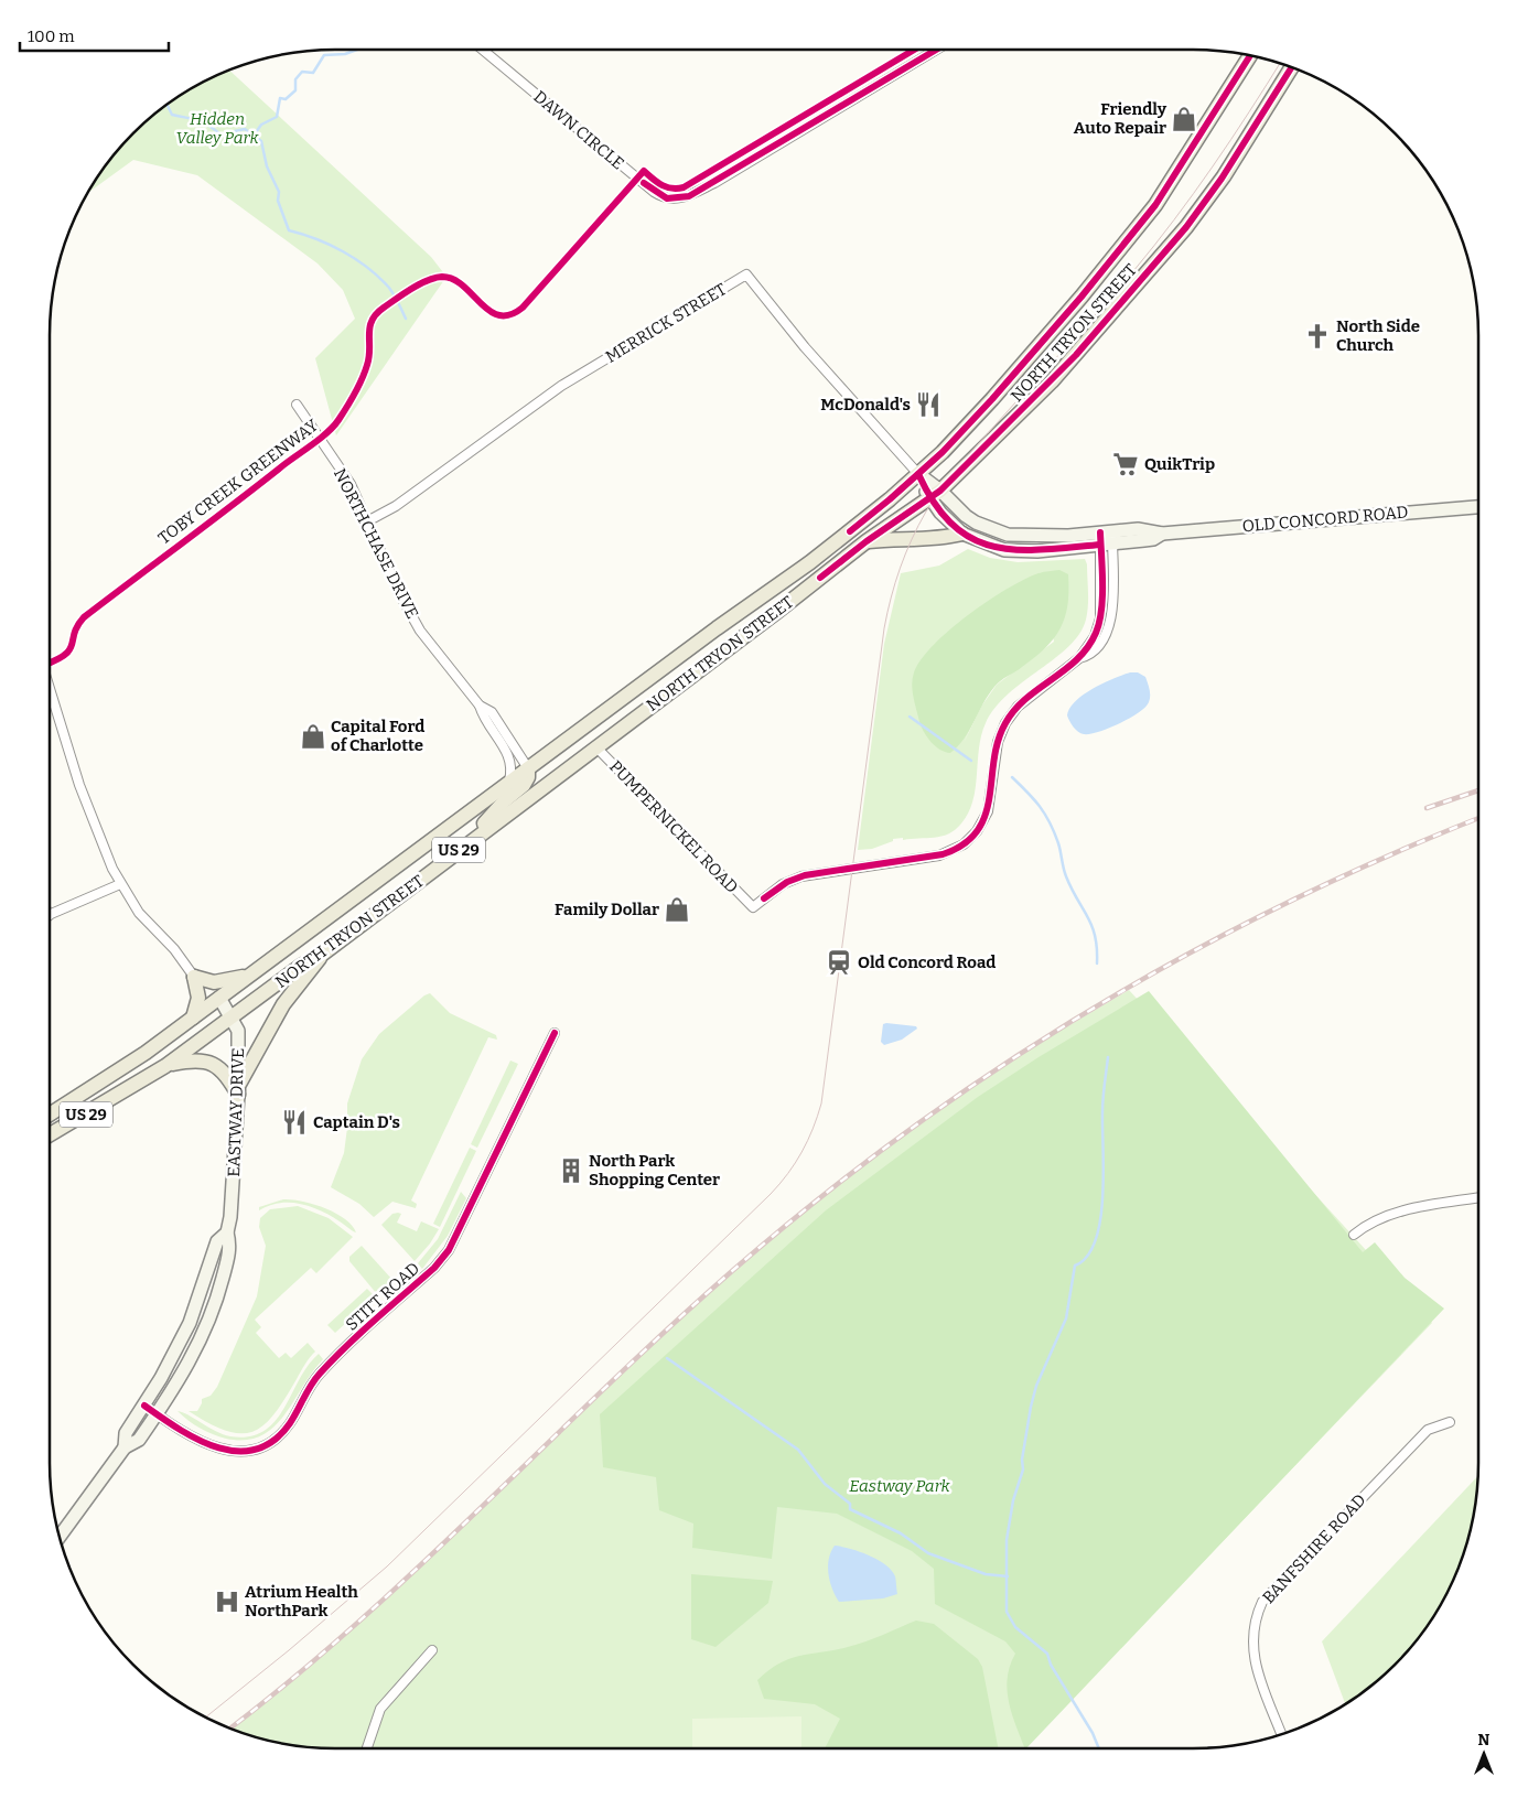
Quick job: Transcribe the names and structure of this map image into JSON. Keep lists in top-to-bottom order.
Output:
{
  "streets": {
    "main road": [
      "NORTH TRYON STREET",
      "OLD CONCORD ROAD",
      "US 29",
      "EASTWAY DRIVE"
    ],
    "street": [
      "DAWN CIRCLE",
      "MERRICK STREET",
      "NORTHCHASE DRIVE",
      "PUMPERNICKEL ROAD",
      "STITT ROAD",
      "BANFSHIRE ROAD"
    ],
    "cycle path": ["TOBY CREEK GREENWAY"]
  },
  "crossings": [
    ["MERRICK STREET", "NORTH TRYON STREET"],
    ["MERRICK STREET", "OLD CONCORD ROAD"],
    ["MERRICK STREET", "NORTHCHASE DRIVE"],
    ["NORTH TRYON STREET", "OLD CONCORD ROAD"],
    ["NORTH TRYON STREET", "NORTHCHASE DRIVE"],
    ["NORTH TRYON STREET", "PUMPERNICKEL ROAD"],
    ["NORTH TRYON STREET", "EASTWAY DRIVE"],
    ["OLD CONCORD ROAD", "PUMPERNICKEL ROAD"],
    ["EASTWAY DRIVE", "STITT ROAD"]
  ],
  "parks": ["Hidden Valley Park", "Eastway Park"],
  "places": {
    "shop": ["Friendly Auto Repair", "Capital Ford of Charlotte", "Family Dollar"],
    "church": ["North Side Church"],
    "restaurant": ["McDonald's", "Captain D's"],
    "supermarket": ["QuikTrip"],
    "station": ["Old Concord Road"],
    "building": ["North Park Shopping Center"],
    "hospital": ["Atrium Health NorthPark"]
  },
  "scale_bar": "100 m",
  "north": "top"
}
